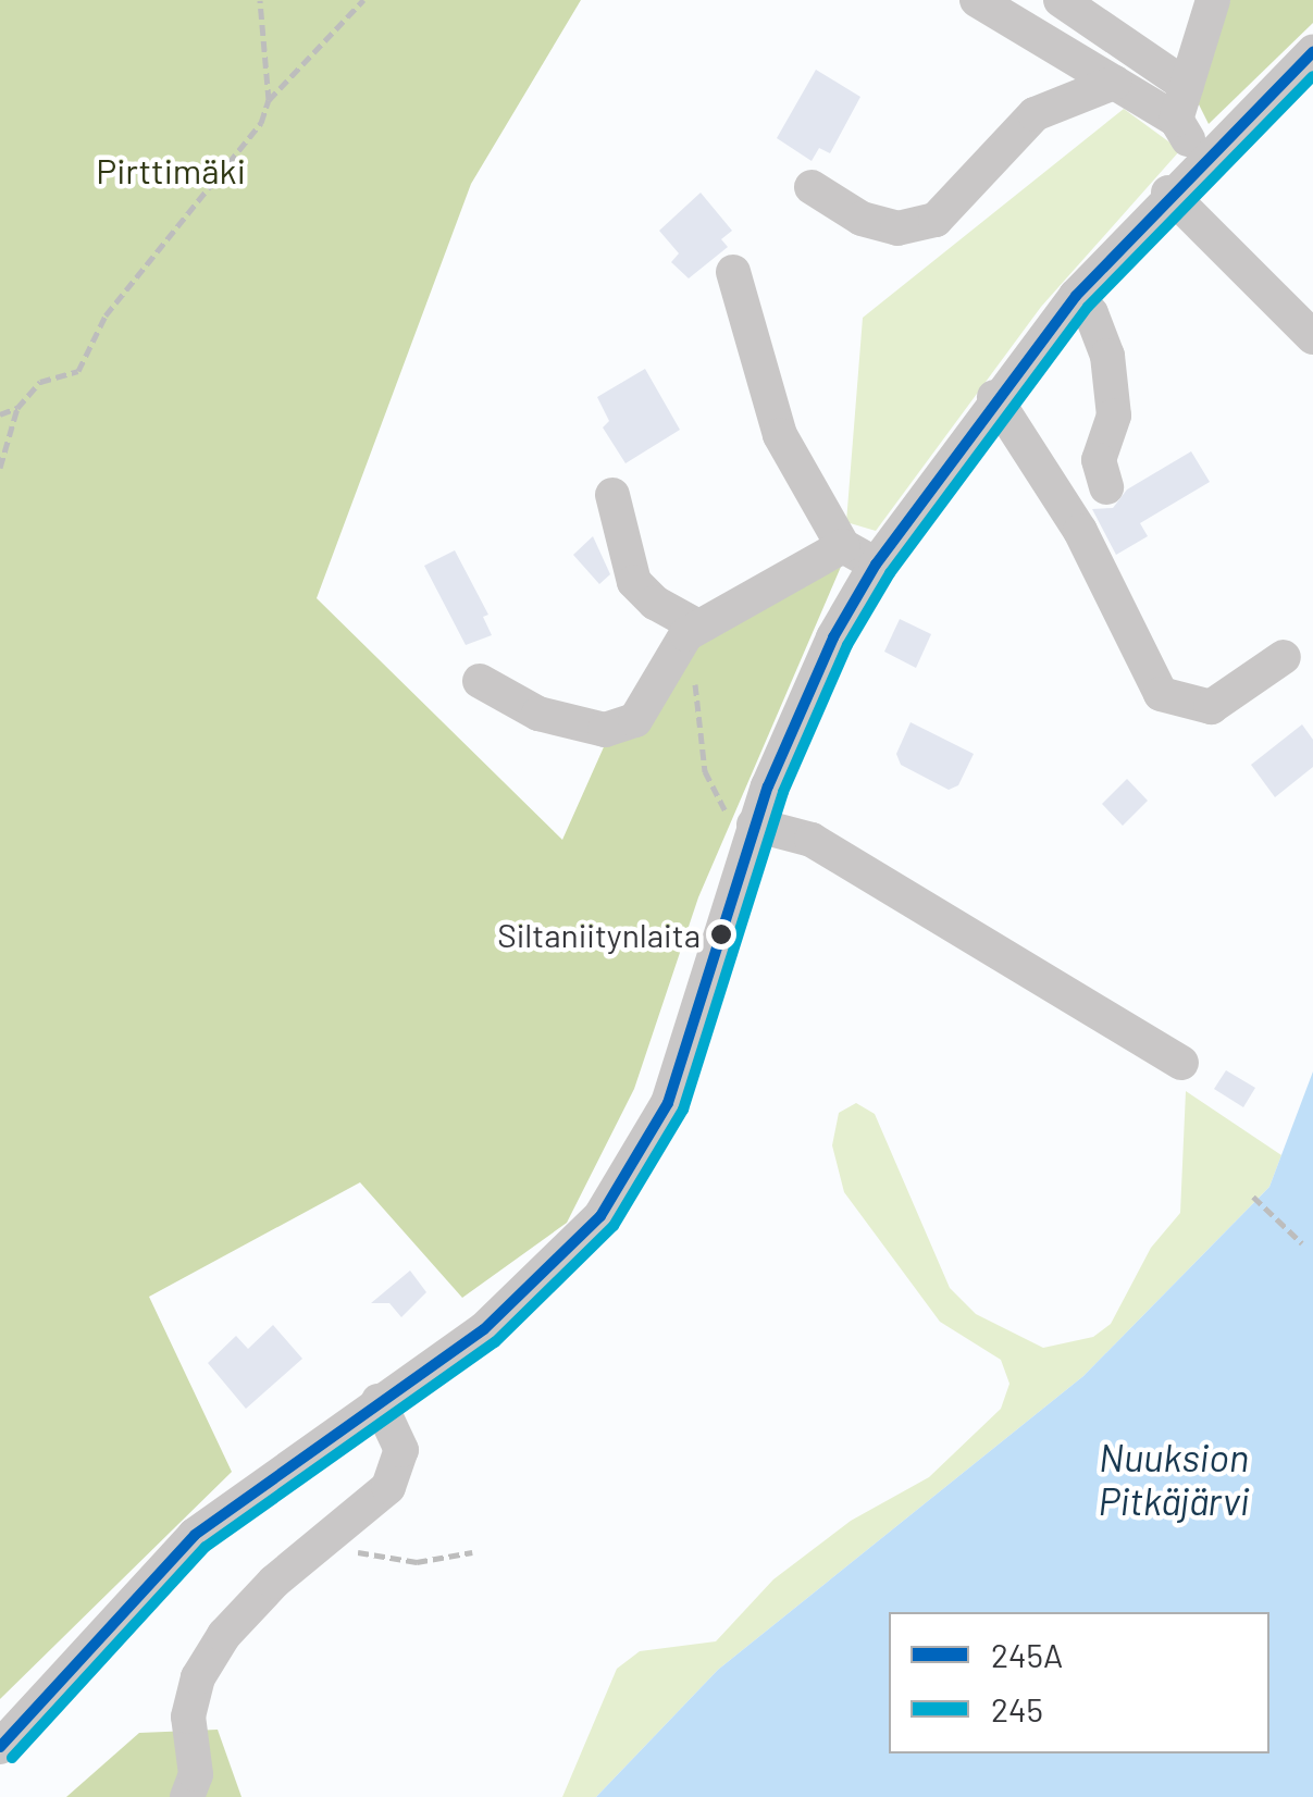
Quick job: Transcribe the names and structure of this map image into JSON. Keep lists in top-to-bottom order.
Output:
{
  "water": ["Nuuksion Pitkäjärvi"],
  "parks": ["Pirttimäki"],
  "places": ["Siltaniitynlaita"],
  "lines": ["transit line 245A", "transit line 245"],
  "legend": ["245A", "245"]
}
